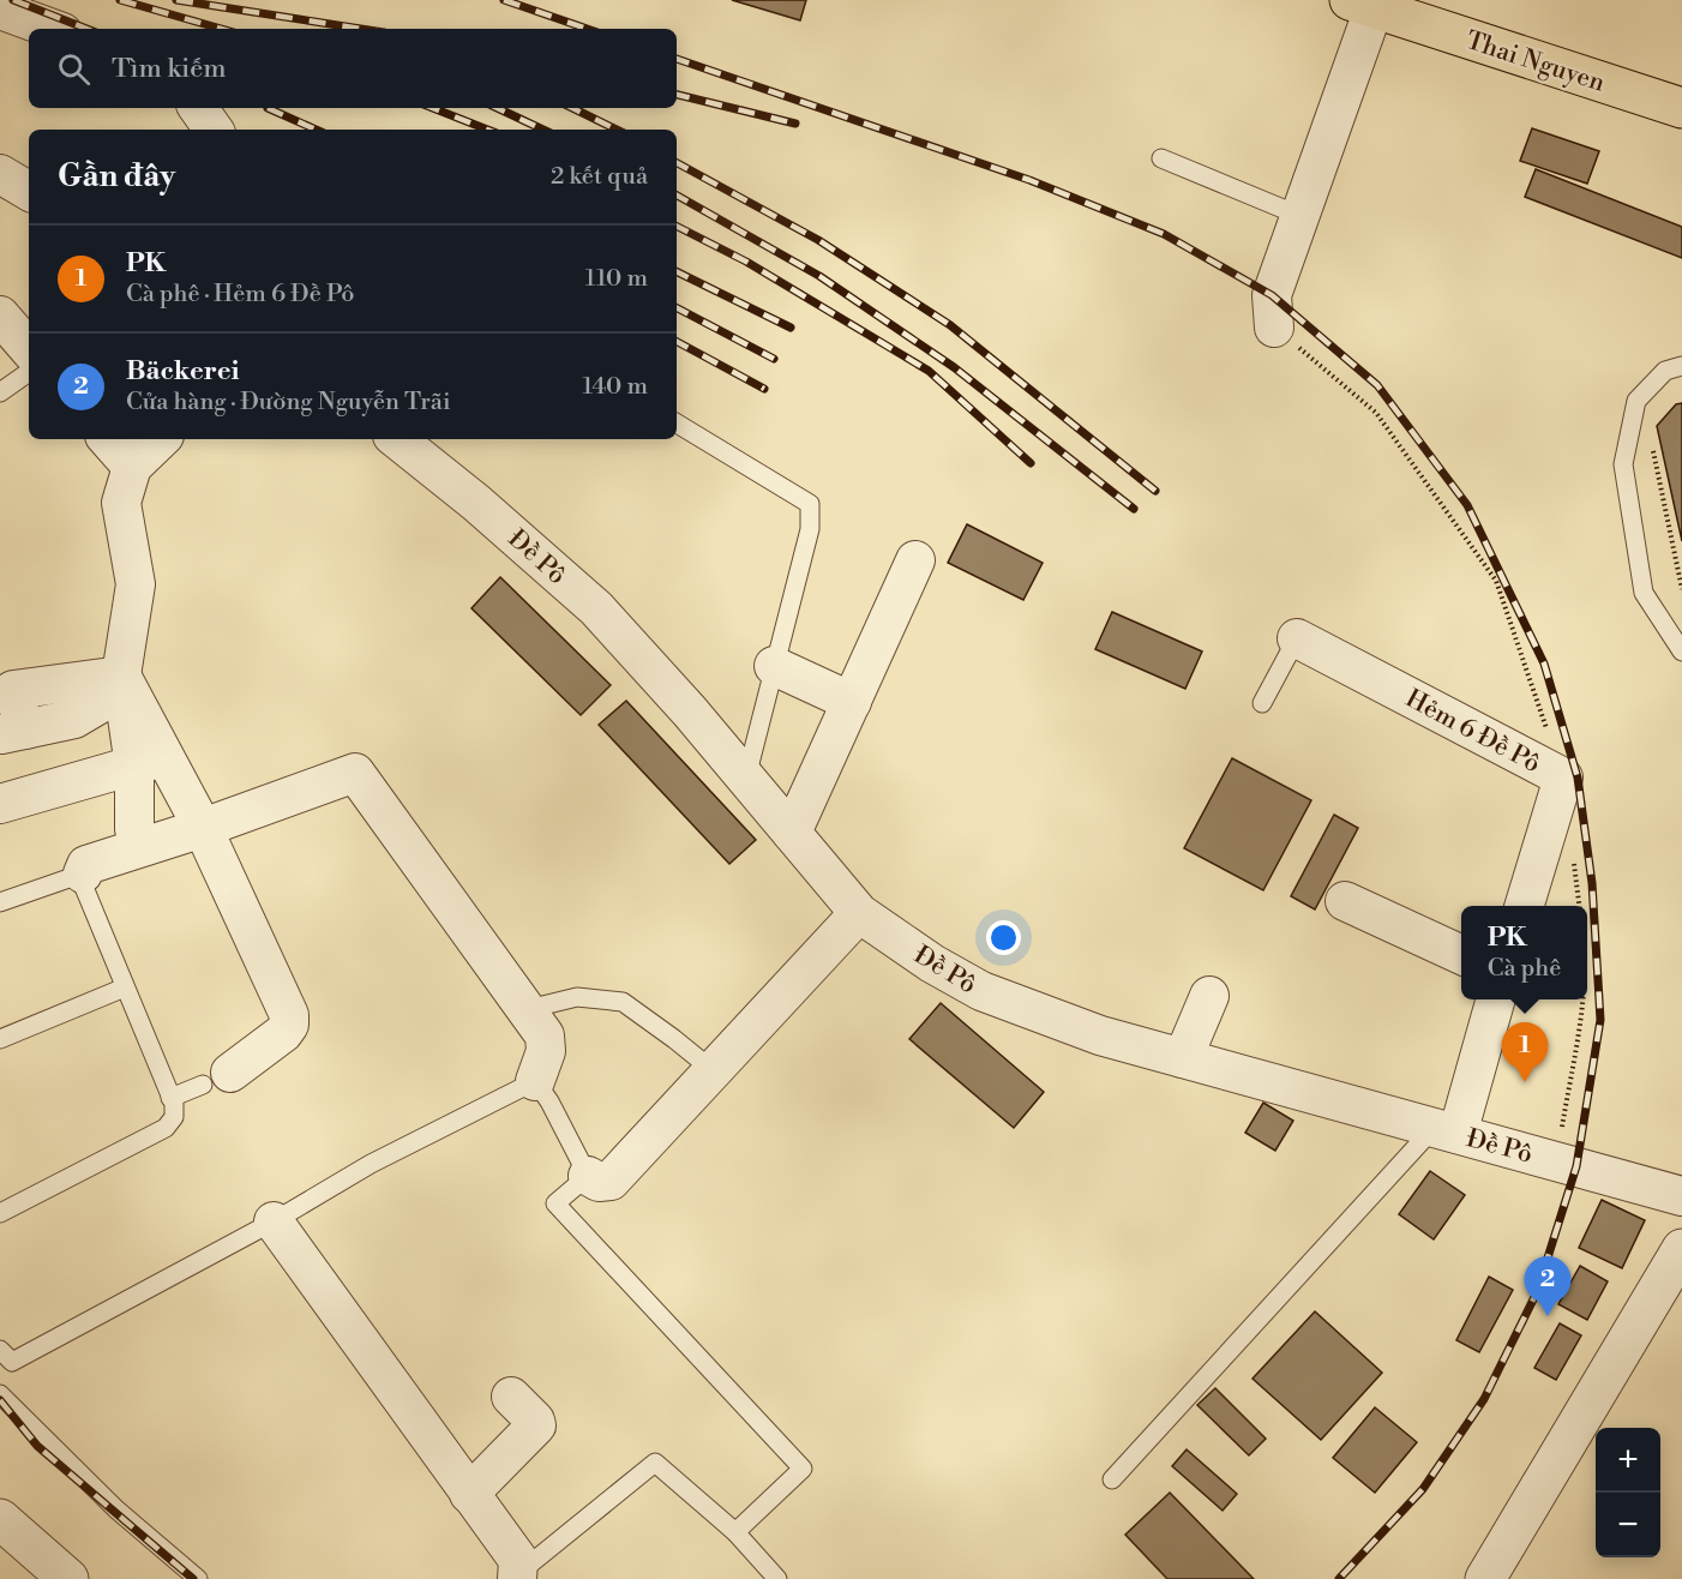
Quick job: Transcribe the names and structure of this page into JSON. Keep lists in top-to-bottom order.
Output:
{
  "streets": {
    "main road": ["Thai Nguyen"],
    "street": ["Đề Pô", "Hẻm 6 Đề Pô"]
  },
  "page": {
    "search": "Tìm kiếm",
    "heading": ["Gần đây", "2 kết quả"],
    "list": [
      {
        "mark": "1",
        "name": "PK",
        "note": "Cà phê · Hẻm 6 Đề Pô",
        "value": "110 m"
      },
      {
        "mark": "2",
        "name": "Bäckerei",
        "note": "Cửa hàng · Đường Nguyễn Trãi",
        "value": "140 m"
      }
    ],
    "popup": ["PK", "Cà phê"],
    "pins": ["1", "2"],
    "map_buttons": ["+", "−"]
  }
}
